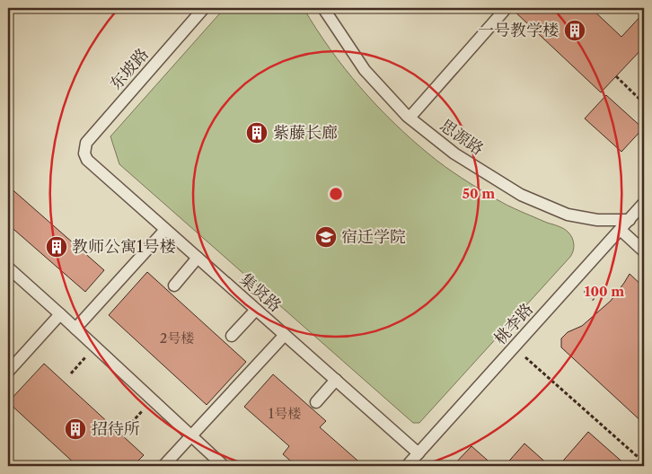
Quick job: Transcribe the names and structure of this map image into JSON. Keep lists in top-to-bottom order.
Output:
{
  "streets": {
    "lane": [
      "东坡路",
      "思源路",
      "集贤路",
      "桃李路"
    ]
  },
  "crossings": [
    ["东坡路", "集贤路"],
    ["思源路", "桃李路"],
    ["集贤路", "桃李路"]
  ],
  "places": {
    "building": [
      "一号教学楼",
      "紫藤长廊",
      "教师公寓1号楼",
      "招待所"
    ],
    "school or university": ["宿迁学院"]
  },
  "house_numbers": ["2号楼", "1号楼"],
  "rings": ["50 m", "100 m"]
}
